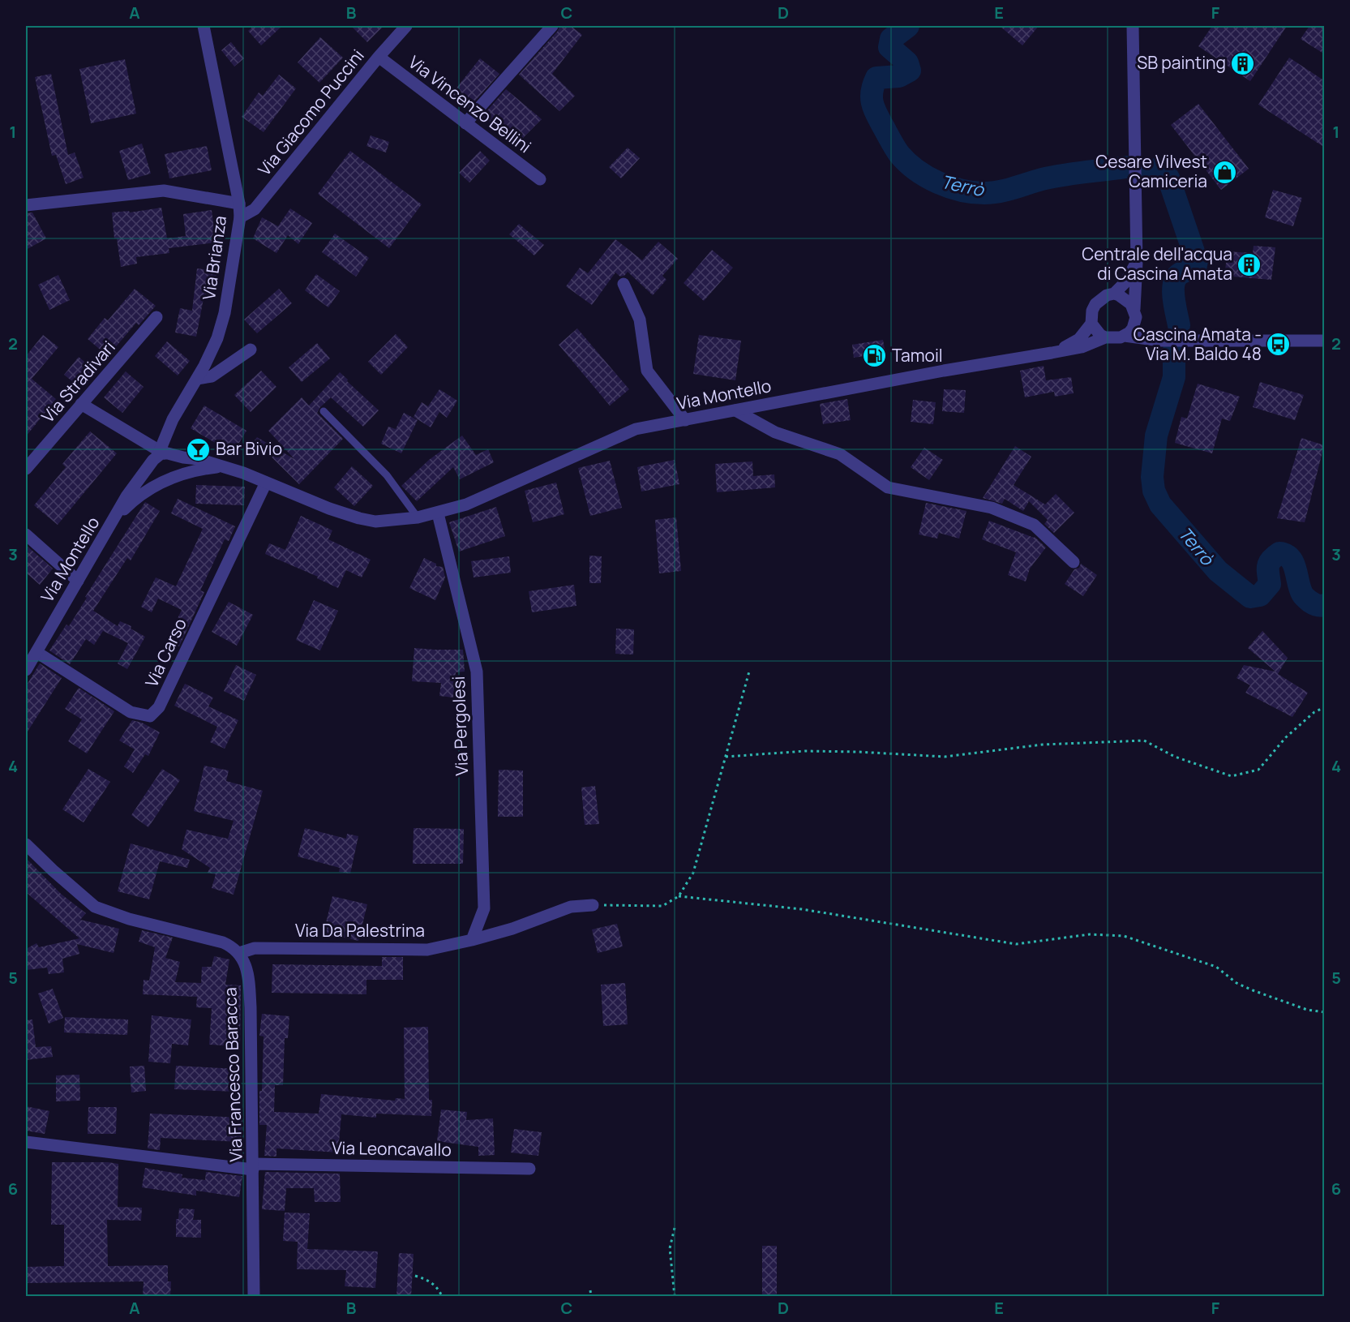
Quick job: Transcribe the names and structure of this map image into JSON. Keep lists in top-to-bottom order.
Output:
{
  "streets": {
    "street": [
      "Via Vincenzo Bellini",
      "Via Giacomo Puccini",
      "Via Brianza",
      "Via Stradivari",
      "Via Montello",
      "Via Carso",
      "Via Pergolesi",
      "Via Da Palestrina",
      "Via Francesco Baracca",
      "Via Leoncavallo"
    ]
  },
  "crossings": [
    ["Via Vincenzo Bellini", "Via Giacomo Puccini"],
    ["Via Giacomo Puccini", "Via Brianza"],
    ["Via Brianza", "Via Montello"],
    ["Via Montello", "Via Carso"],
    ["Via Montello", "Via Pergolesi"],
    ["Via Pergolesi", "Via Da Palestrina"],
    ["Via Da Palestrina", "Via Francesco Baracca"],
    ["Via Francesco Baracca", "Via Leoncavallo"]
  ],
  "water": ["Terrò"],
  "places": {
    "building": ["SB painting", "Centrale dell'acqua di Cascina Amata"],
    "shop": ["Cesare Vilvest Camiceria"],
    "bus stop": ["Cascina Amata - Via M. Baldo 48"],
    "fuel station": ["Tamoil"],
    "bar": ["Bar Bivio"]
  },
  "grid": {
    "columns": [
      "A",
      "B",
      "C",
      "D",
      "E",
      "F"
    ],
    "rows": [
      "1",
      "2",
      "3",
      "4",
      "5",
      "6"
    ]
  }
}
